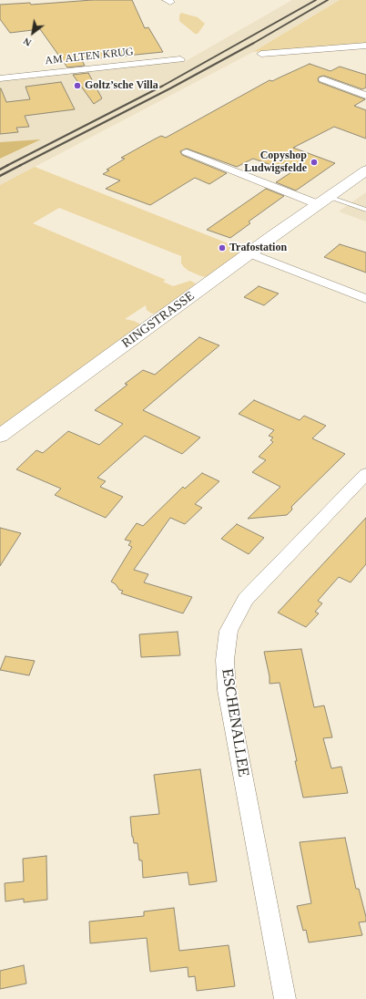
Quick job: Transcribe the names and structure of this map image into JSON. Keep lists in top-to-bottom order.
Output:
{
  "streets": {
    "main road": ["RINGSTRASSE"],
    "street": ["AM ALTEN KRUG", "ESCHENALLEE"]
  },
  "places": ["Goltz’sche Villa", "Copyshop Ludwigsfelde", "Trafostation"],
  "north": "bottom left"
}
